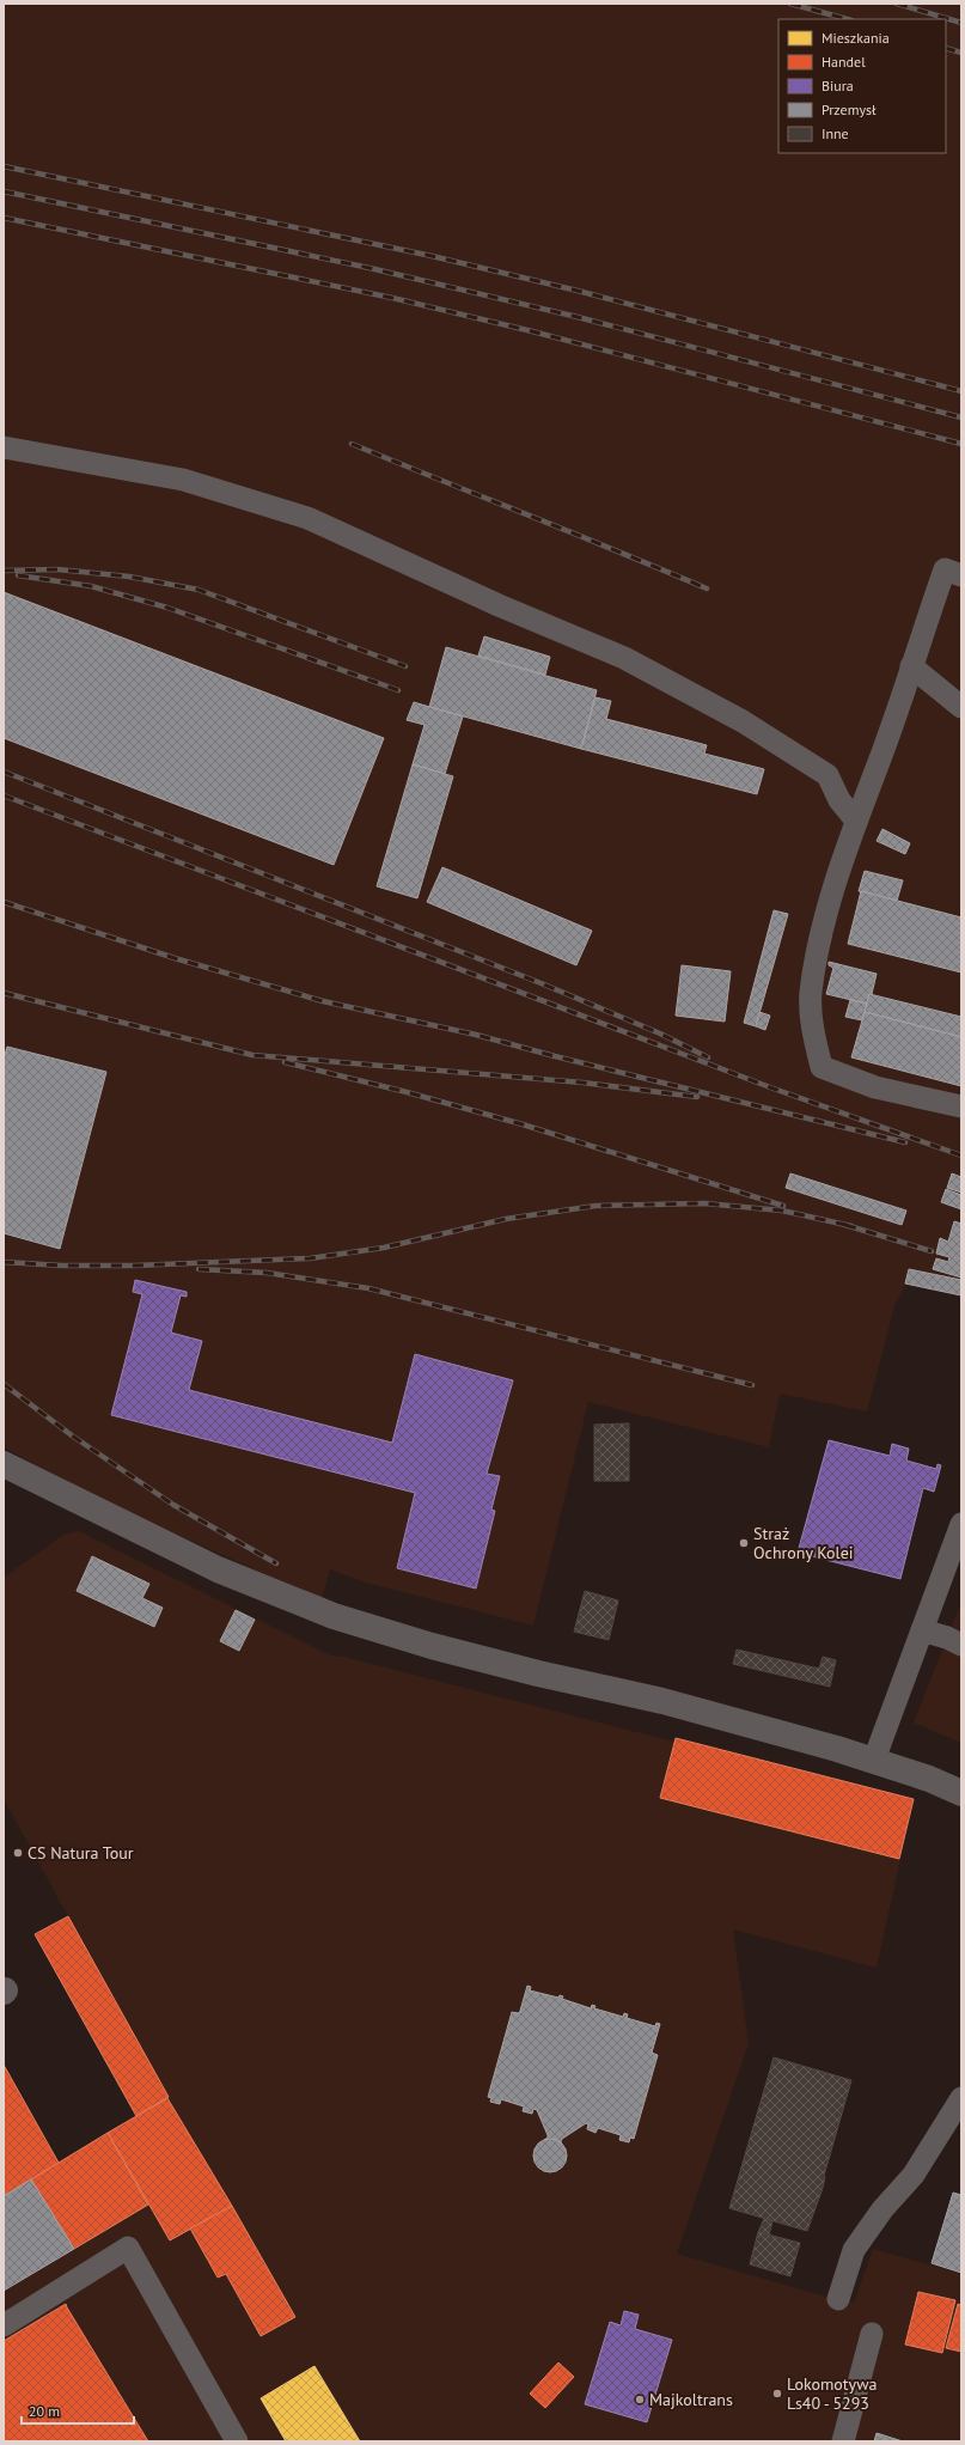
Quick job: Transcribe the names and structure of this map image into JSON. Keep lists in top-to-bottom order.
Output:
{
  "places": [
    "Straż Ochrony Kolei",
    "CS Natura Tour",
    "Lokomotywa Ls40 - 5293",
    "Majkoltrans"
  ],
  "legend": [
    "Mieszkania",
    "Handel",
    "Biura",
    "Przemysł",
    "Inne"
  ],
  "scale_bar": "20 m"
}
